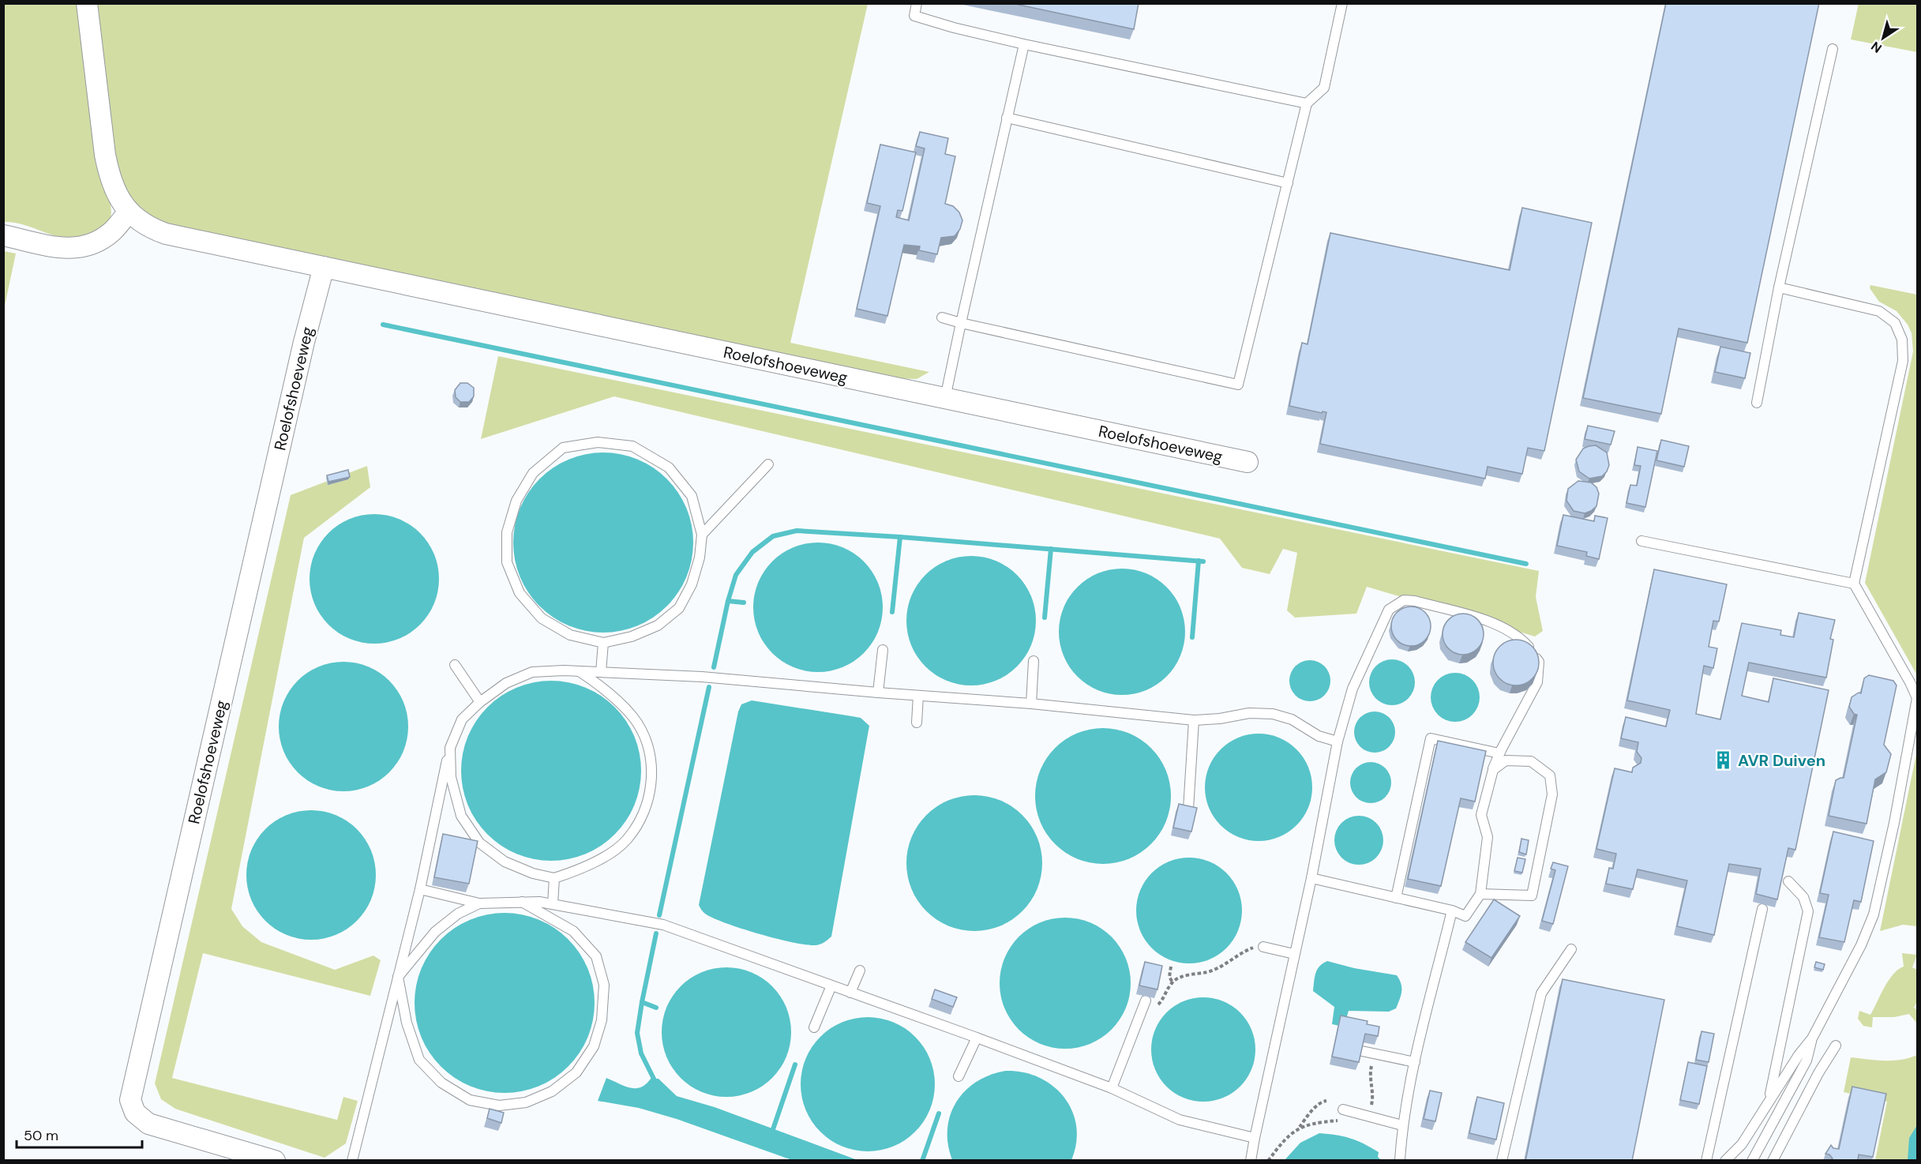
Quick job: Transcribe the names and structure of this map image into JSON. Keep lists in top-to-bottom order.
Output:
{
  "streets": {
    "street": ["Roelofshoeveweg"]
  },
  "places": {
    "building": ["AVR Duiven"]
  },
  "scale_bar": "50 m",
  "north": "bottom left"
}
